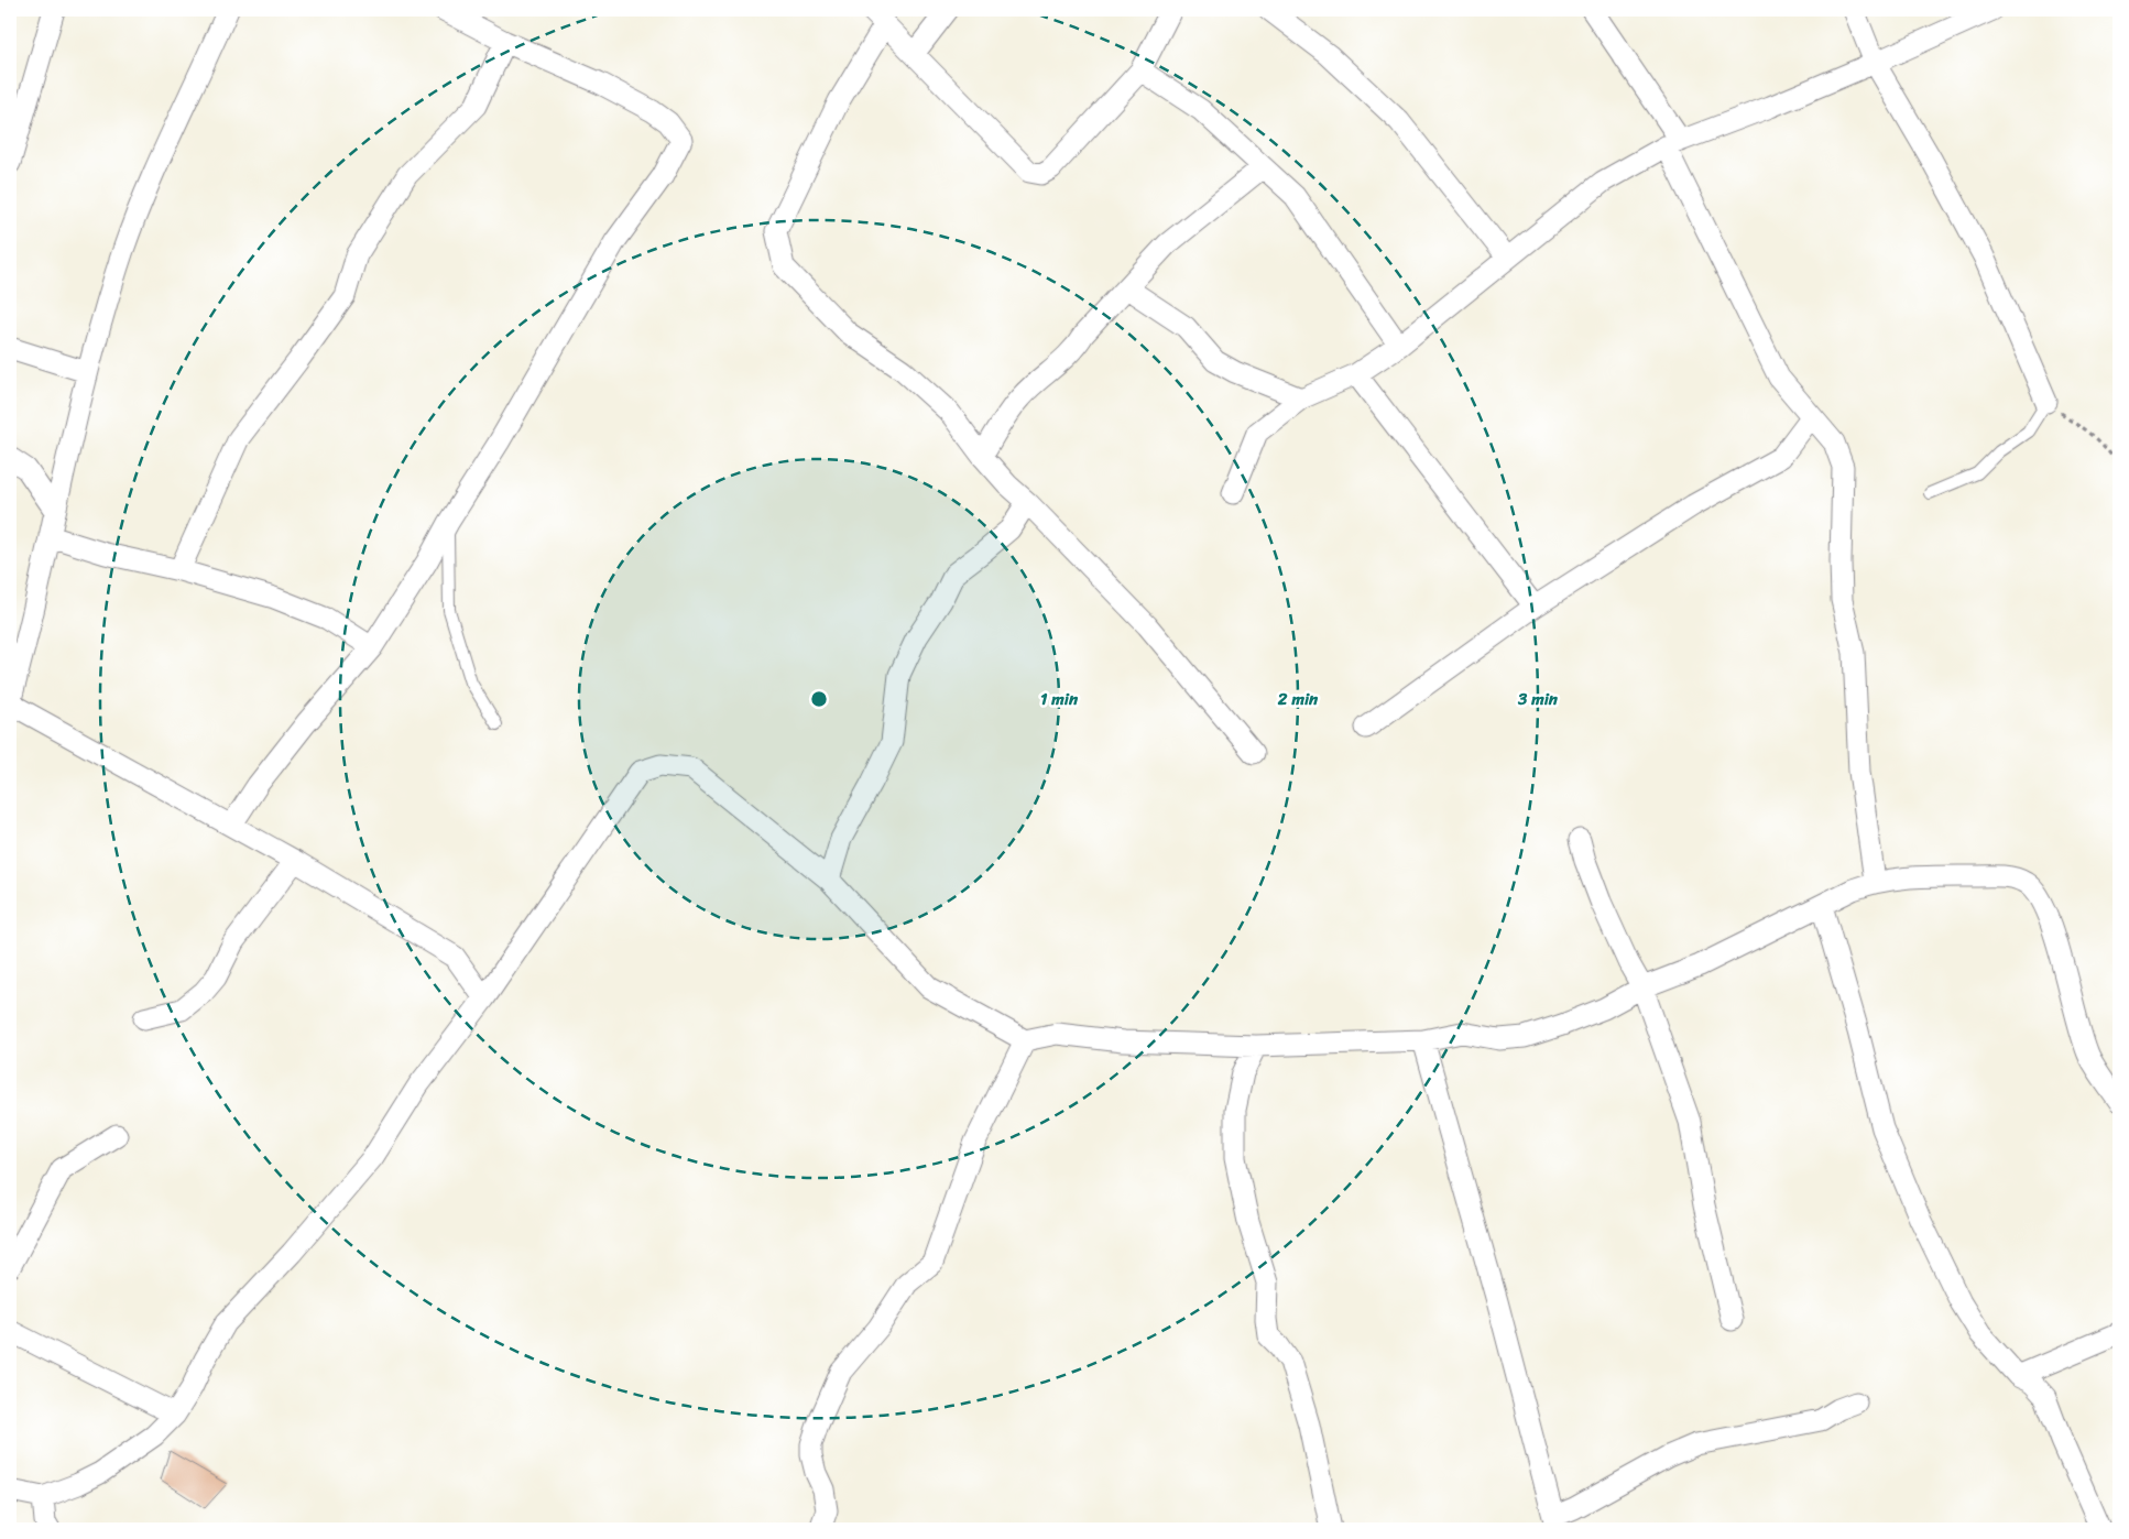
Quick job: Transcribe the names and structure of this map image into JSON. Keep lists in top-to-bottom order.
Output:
{
  "rings": ["1 min", "2 min", "3 min"]
}
